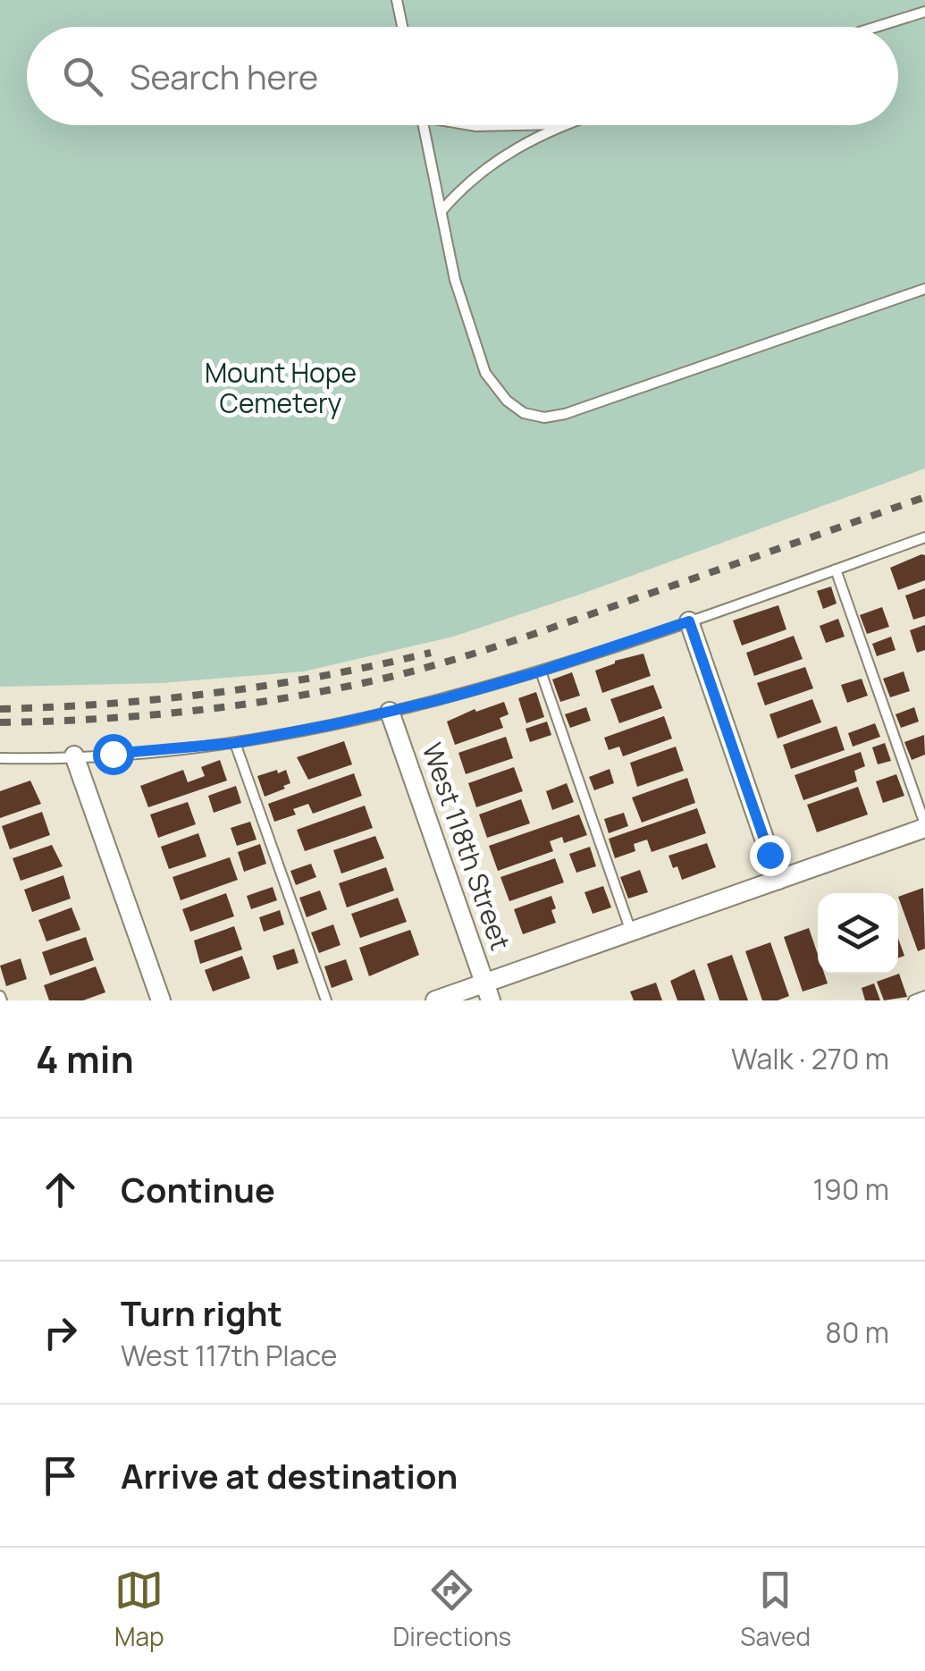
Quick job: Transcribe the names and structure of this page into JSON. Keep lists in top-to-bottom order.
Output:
{
  "streets": {
    "street": ["West 118th Street"]
  },
  "parks": ["Mount Hope Cemetery"],
  "page": {
    "search": "Search here",
    "heading": ["4 min", "Walk · 270 m"],
    "list": [
      ["Continue", "190 m"],
      ["Turn right", "West 117th Place", "80 m"],
      "Arrive at destination"
    ],
    "nav": ["Map", "Directions", "Saved"]
  }
}
